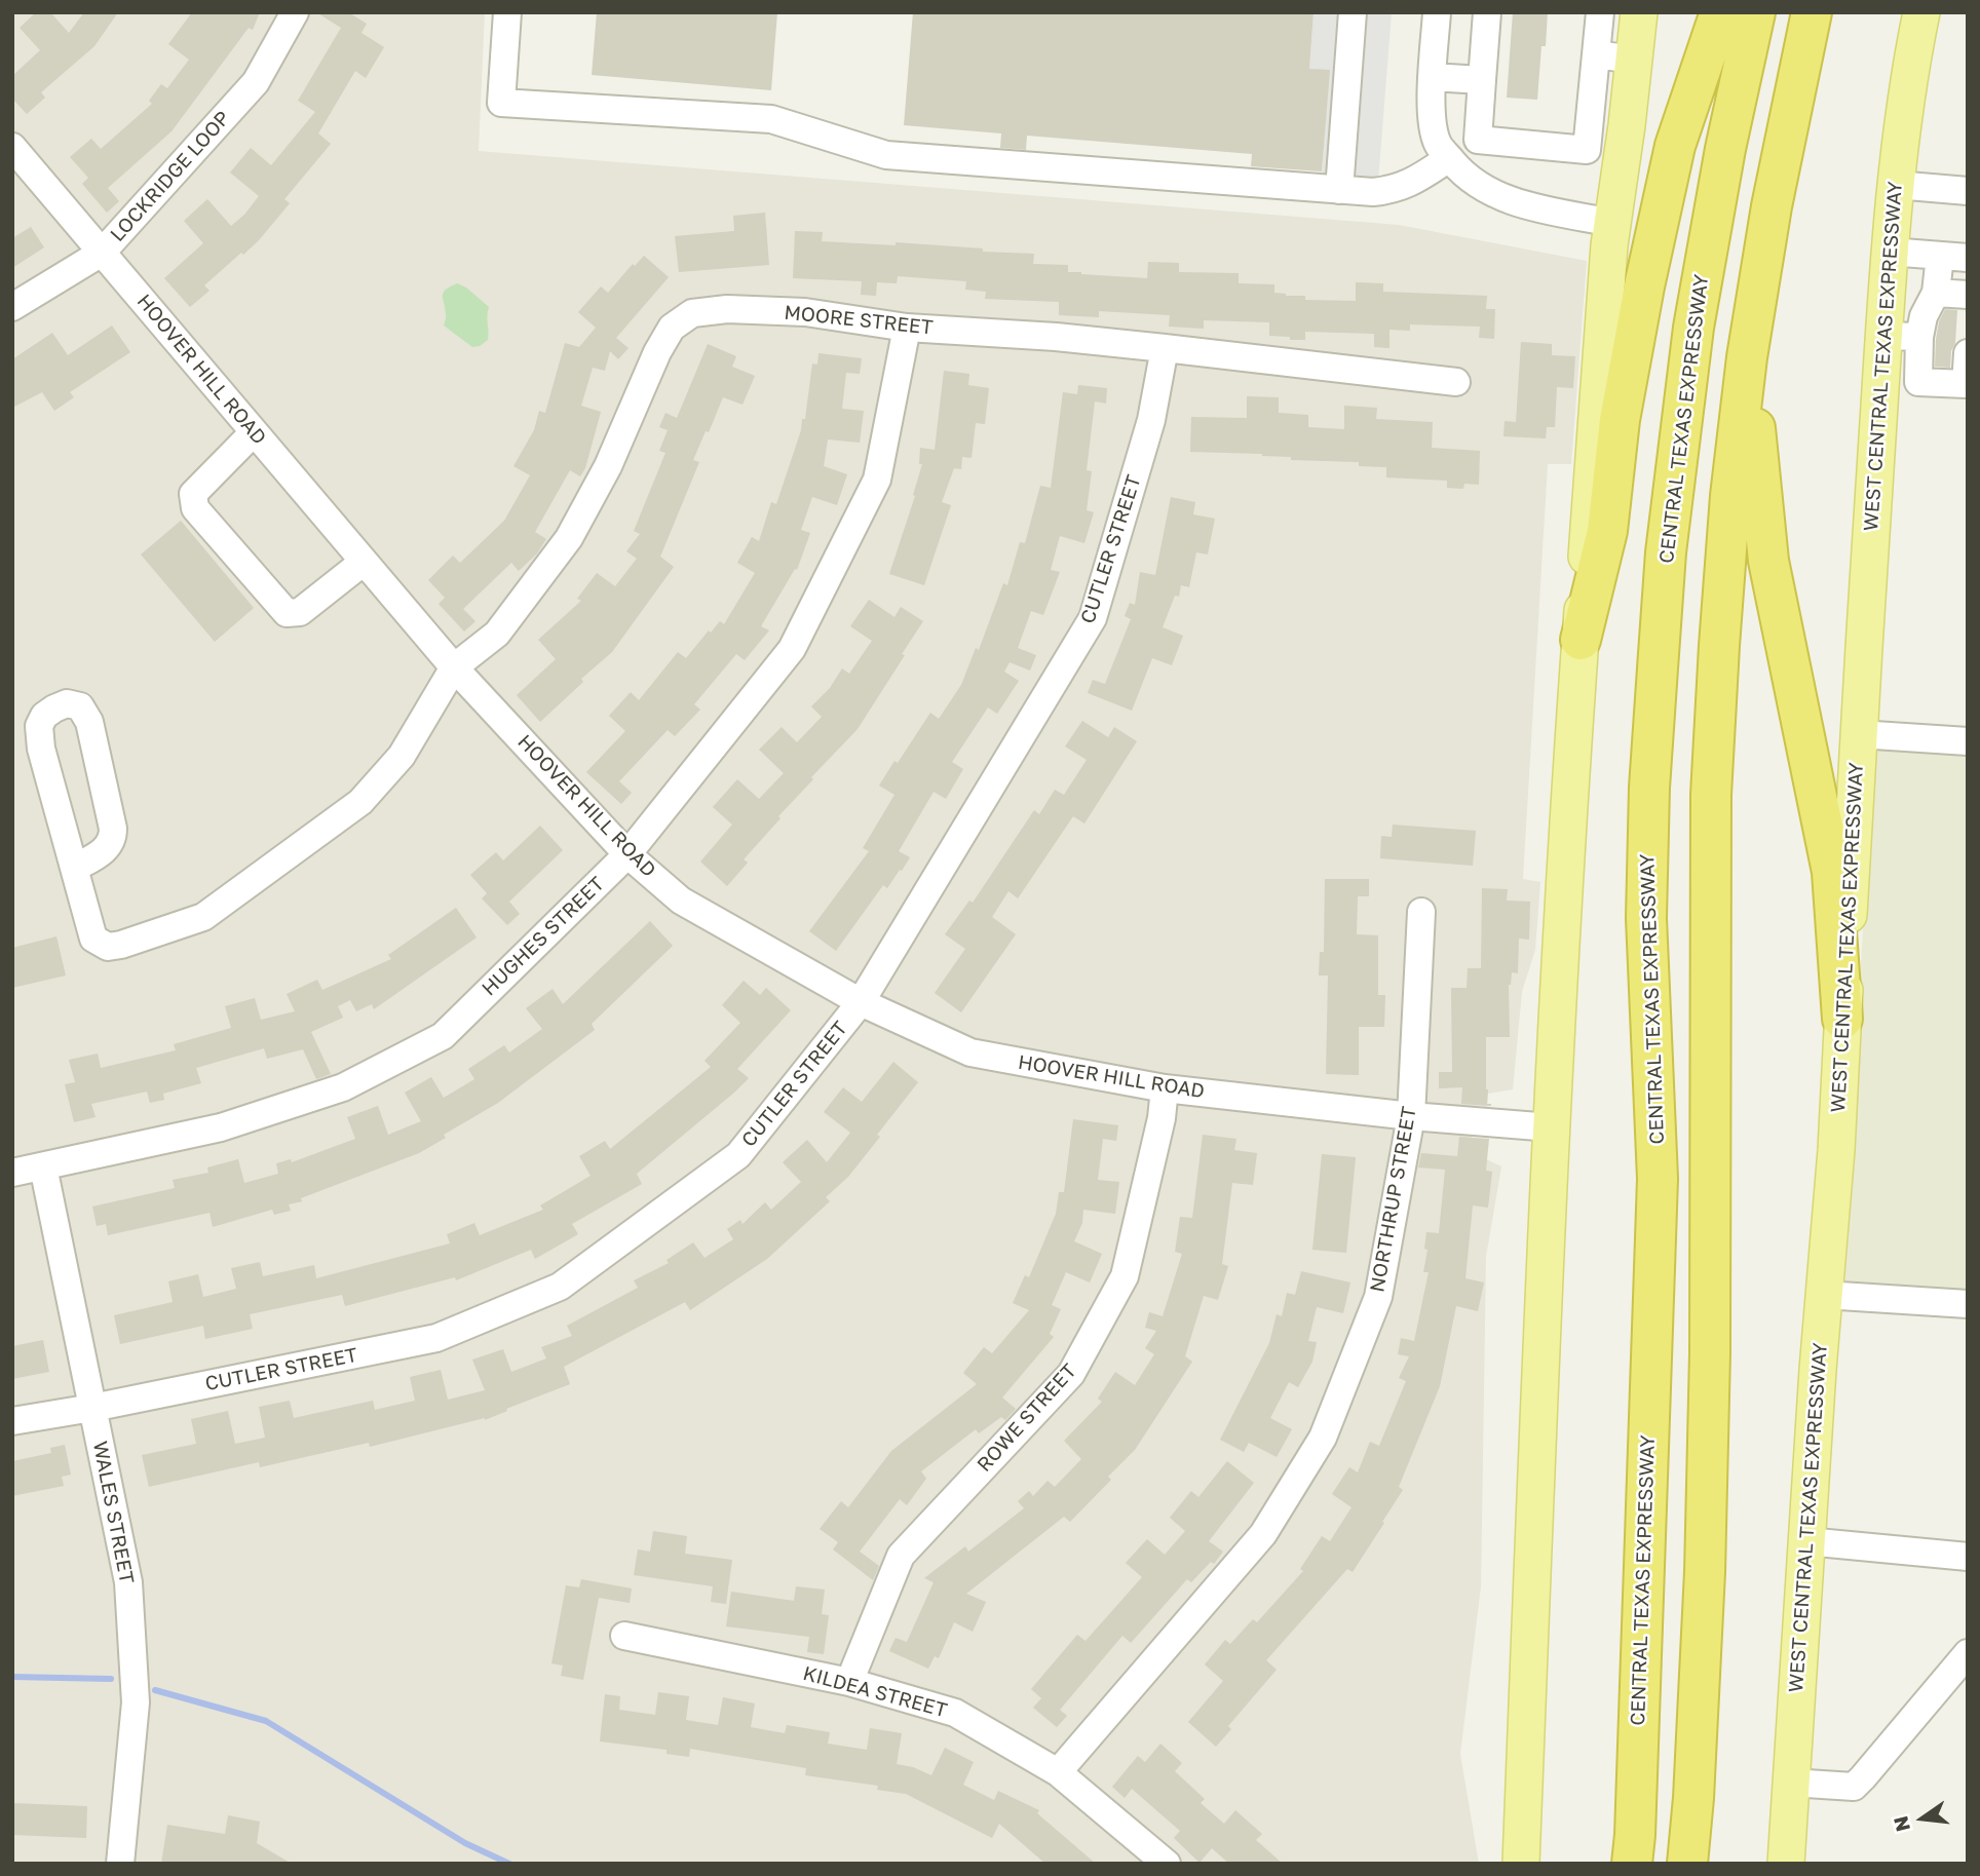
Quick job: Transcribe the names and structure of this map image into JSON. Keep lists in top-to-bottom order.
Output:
{
  "streets": {
    "highway": ["CENTRAL TEXAS EXPRESSWAY"],
    "main road": ["WEST CENTRAL TEXAS EXPRESSWAY"],
    "street": [
      "LOCKRIDGE LOOP",
      "MOORE STREET",
      "HOOVER HILL ROAD",
      "CUTLER STREET",
      "HUGHES STREET",
      "NORTHRUP STREET",
      "ROWE STREET",
      "WALES STREET",
      "KILDEA STREET"
    ]
  },
  "crossings": [
    ["LOCKRIDGE LOOP", "HOOVER HILL ROAD"],
    ["MOORE STREET", "HOOVER HILL ROAD"],
    ["MOORE STREET", "CUTLER STREET"],
    ["MOORE STREET", "HUGHES STREET"],
    ["HOOVER HILL ROAD", "CUTLER STREET"],
    ["HOOVER HILL ROAD", "HUGHES STREET"],
    ["HOOVER HILL ROAD", "NORTHRUP STREET"],
    ["HOOVER HILL ROAD", "ROWE STREET"],
    ["CUTLER STREET", "WALES STREET"],
    ["HUGHES STREET", "WALES STREET"],
    ["NORTHRUP STREET", "KILDEA STREET"],
    ["ROWE STREET", "KILDEA STREET"]
  ],
  "north": "left"
}
